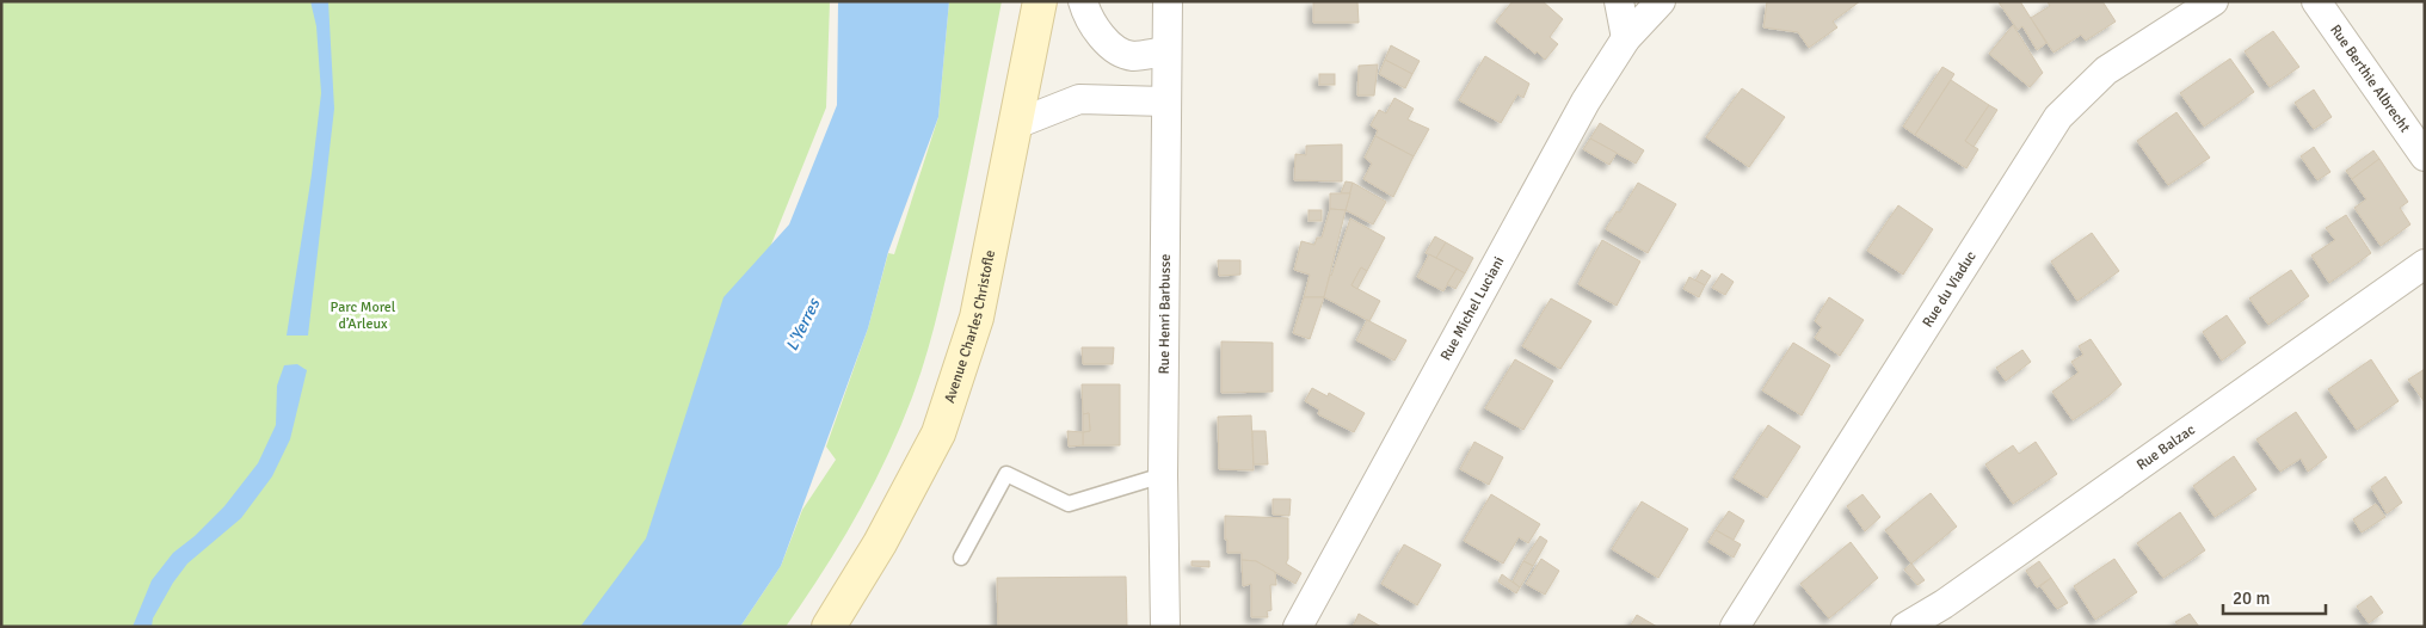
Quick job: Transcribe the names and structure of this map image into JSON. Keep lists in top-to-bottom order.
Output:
{
  "streets": {
    "main road": ["Avenue Charles Christofle"],
    "street": [
      "Rue Berthie Albrecht",
      "Rue du Viaduc",
      "Rue Michel Luciani",
      "Rue Henri Barbusse",
      "Rue Balzac"
    ]
  },
  "water": ["L'Yerres"],
  "parks": ["Parc Morel d’Arleux"],
  "scale_bar": "20 m"
}
